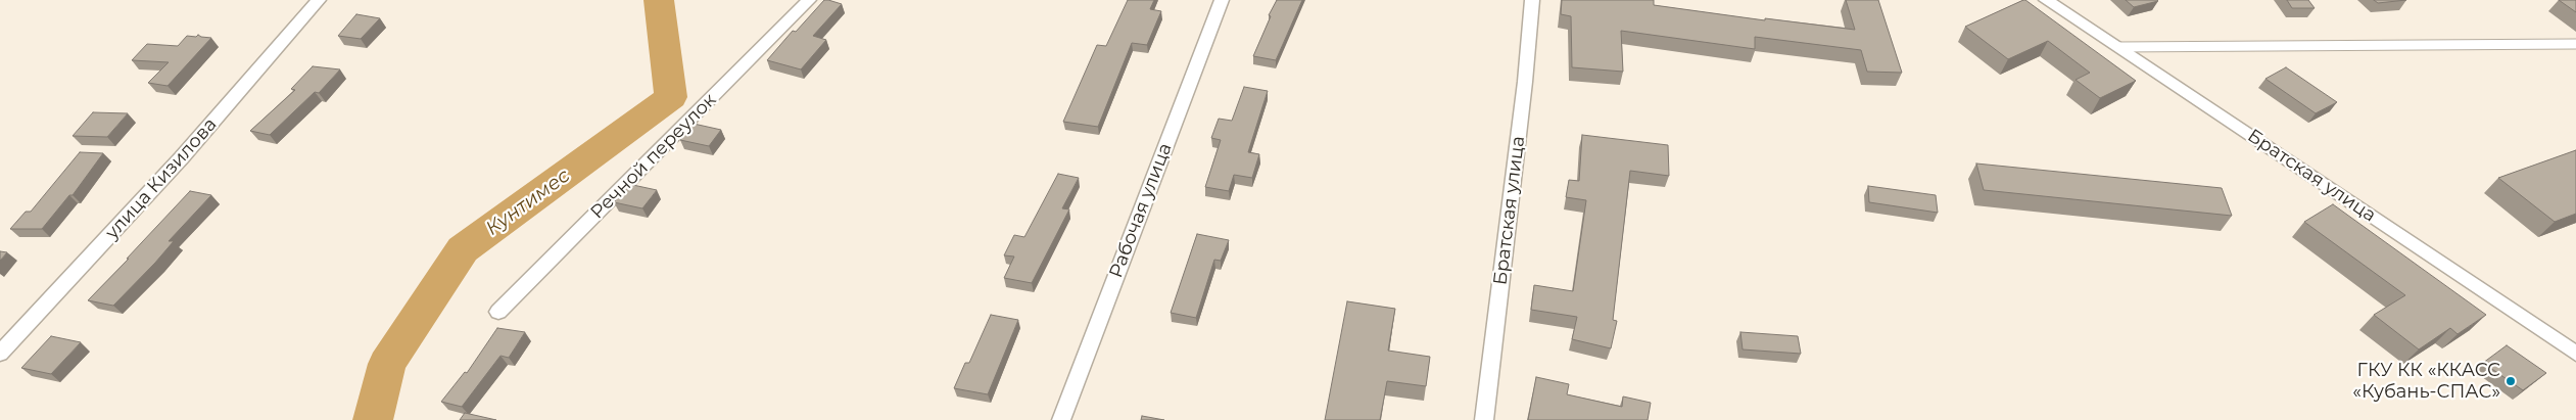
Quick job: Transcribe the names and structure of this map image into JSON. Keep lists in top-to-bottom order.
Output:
{
  "streets": {
    "street": [
      "Речной переулок",
      "Братская улица",
      "улица Кизилова",
      "Рабочая улица"
    ]
  },
  "water": ["Кунтимес"],
  "places": ["ГКУ КК «ККАСС «Кубань-СПАС»"]
}
